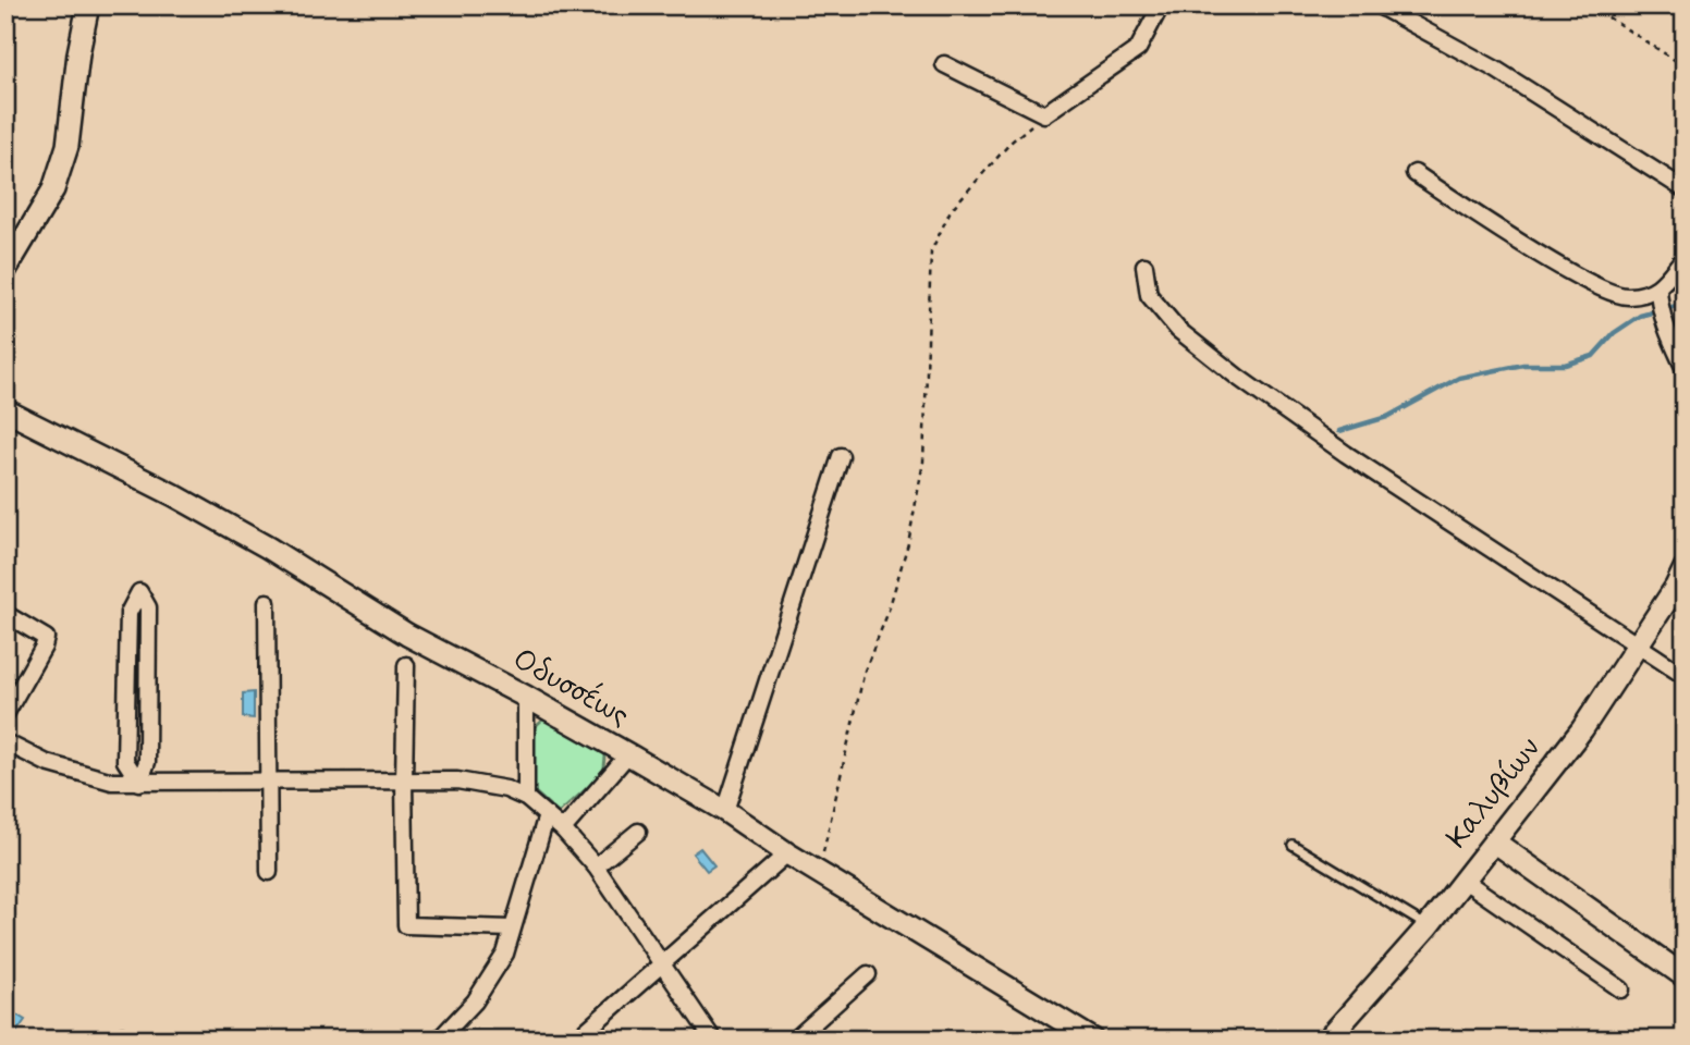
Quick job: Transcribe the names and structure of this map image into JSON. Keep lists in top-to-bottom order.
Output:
{
  "streets": {
    "street": ["Οδυσσέως", "Καλυβίων"]
  }
}
